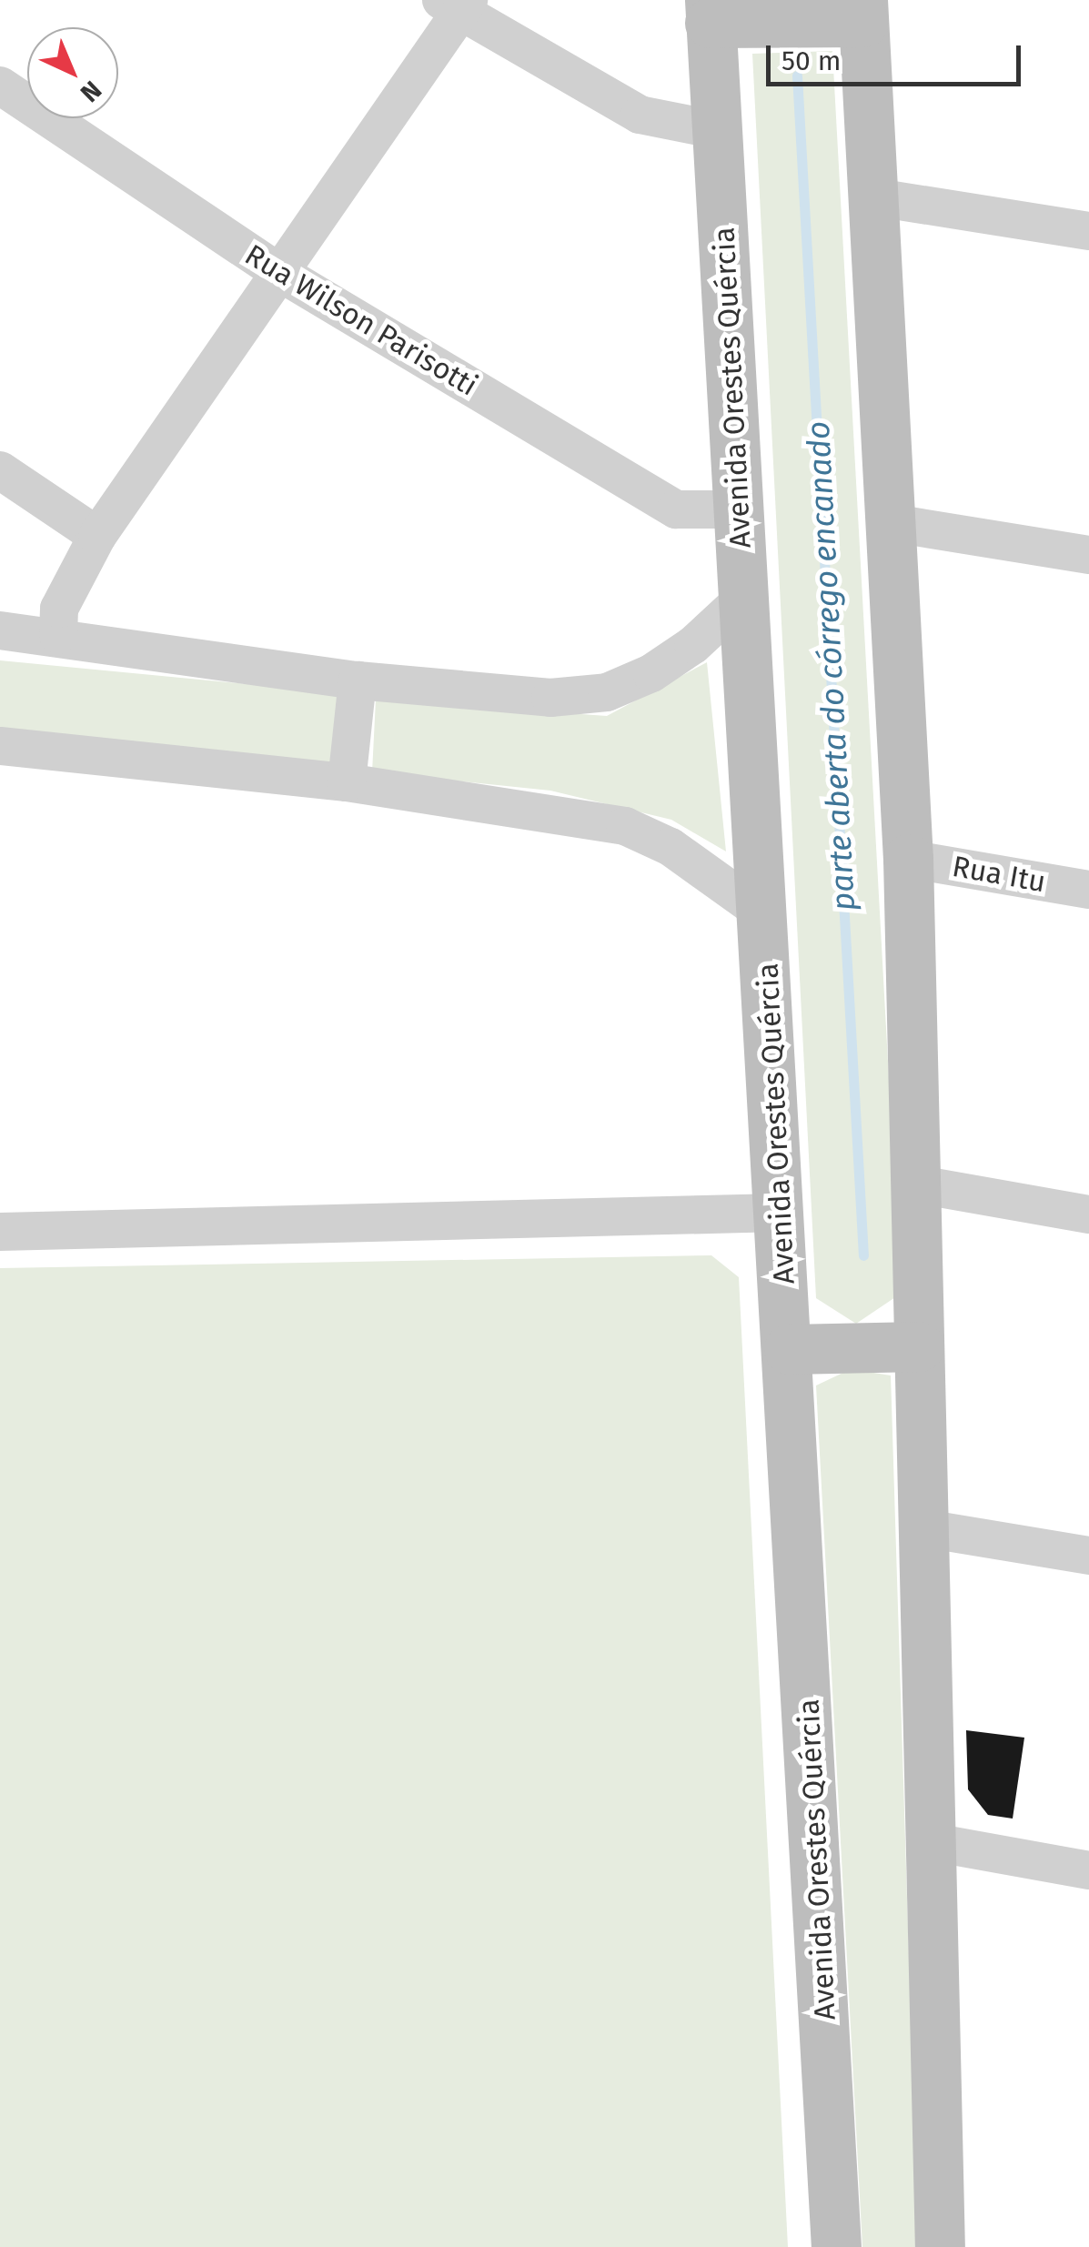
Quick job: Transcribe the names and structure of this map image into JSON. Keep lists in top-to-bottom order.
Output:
{
  "streets": {
    "main road": ["Avenida Orestes Quércia"],
    "street": ["Rua Wilson Parisotti", "Rua Itu"]
  },
  "crossings": [
    ["Rua Wilson Parisotti", "Avenida Orestes Quércia"]
  ],
  "water": ["parte aberta do córrego encanado"],
  "scale_bar": "50 m",
  "north": "bottom right"
}
